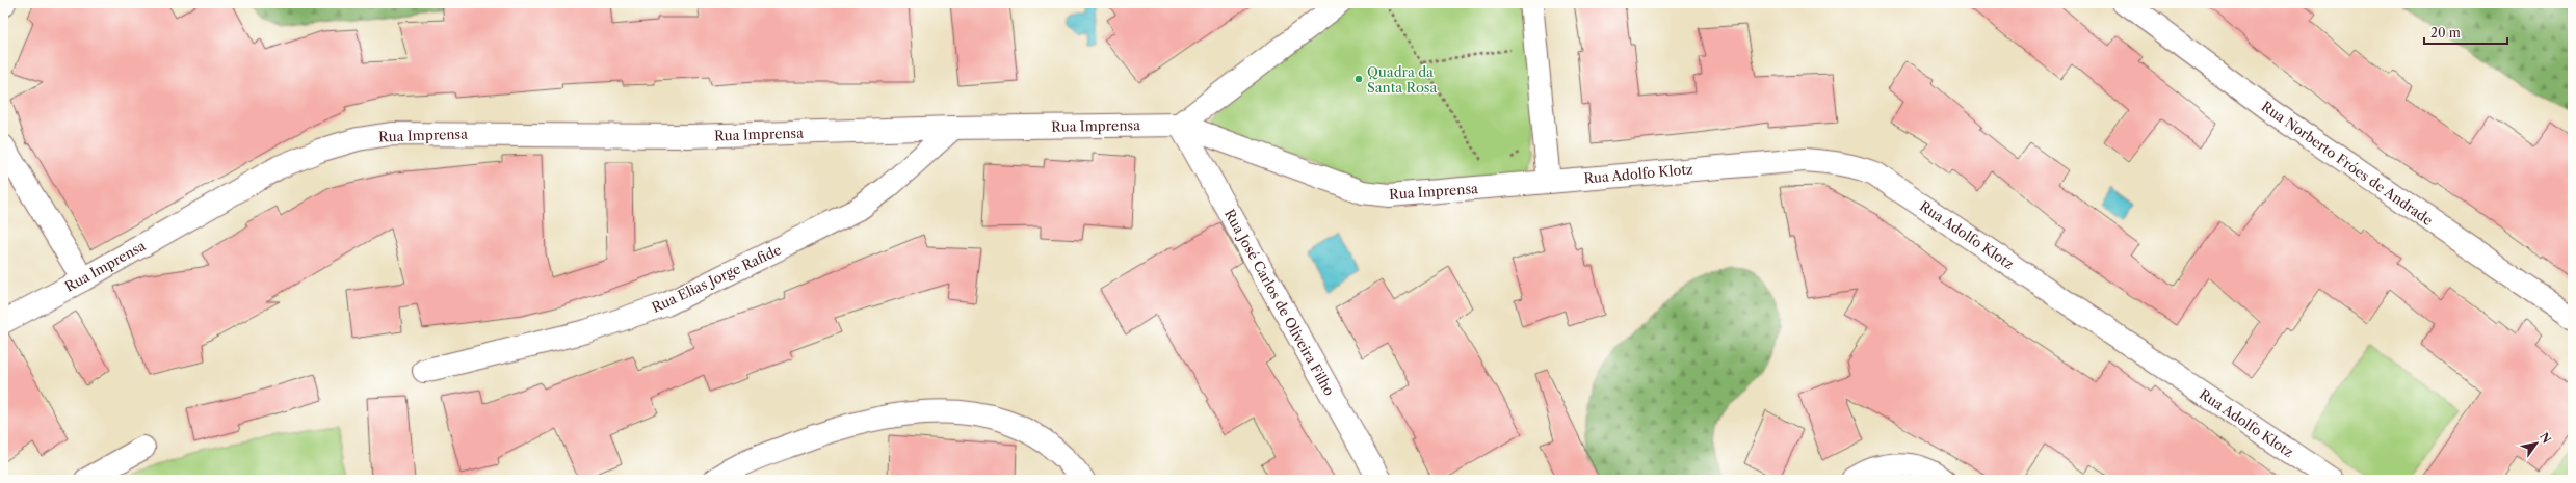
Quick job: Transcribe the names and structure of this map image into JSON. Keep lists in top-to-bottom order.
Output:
{
  "streets": {
    "street": [
      "Rua Imprensa",
      "Rua Norberto Fróes de Andrade",
      "Rua Adolfo Klotz",
      "Rua Elias Jorge Rafide",
      "Rua José Carlos de Oliveira Filho"
    ]
  },
  "crossings": [
    ["Rua Imprensa", "Rua Adolfo Klotz"],
    ["Rua Imprensa", "Rua Elias Jorge Rafide"],
    ["Rua Imprensa", "Rua José Carlos de Oliveira Filho"]
  ],
  "places": ["Quadra da Santa Rosa"],
  "scale_bar": "20 m",
  "north": "top right"
}
